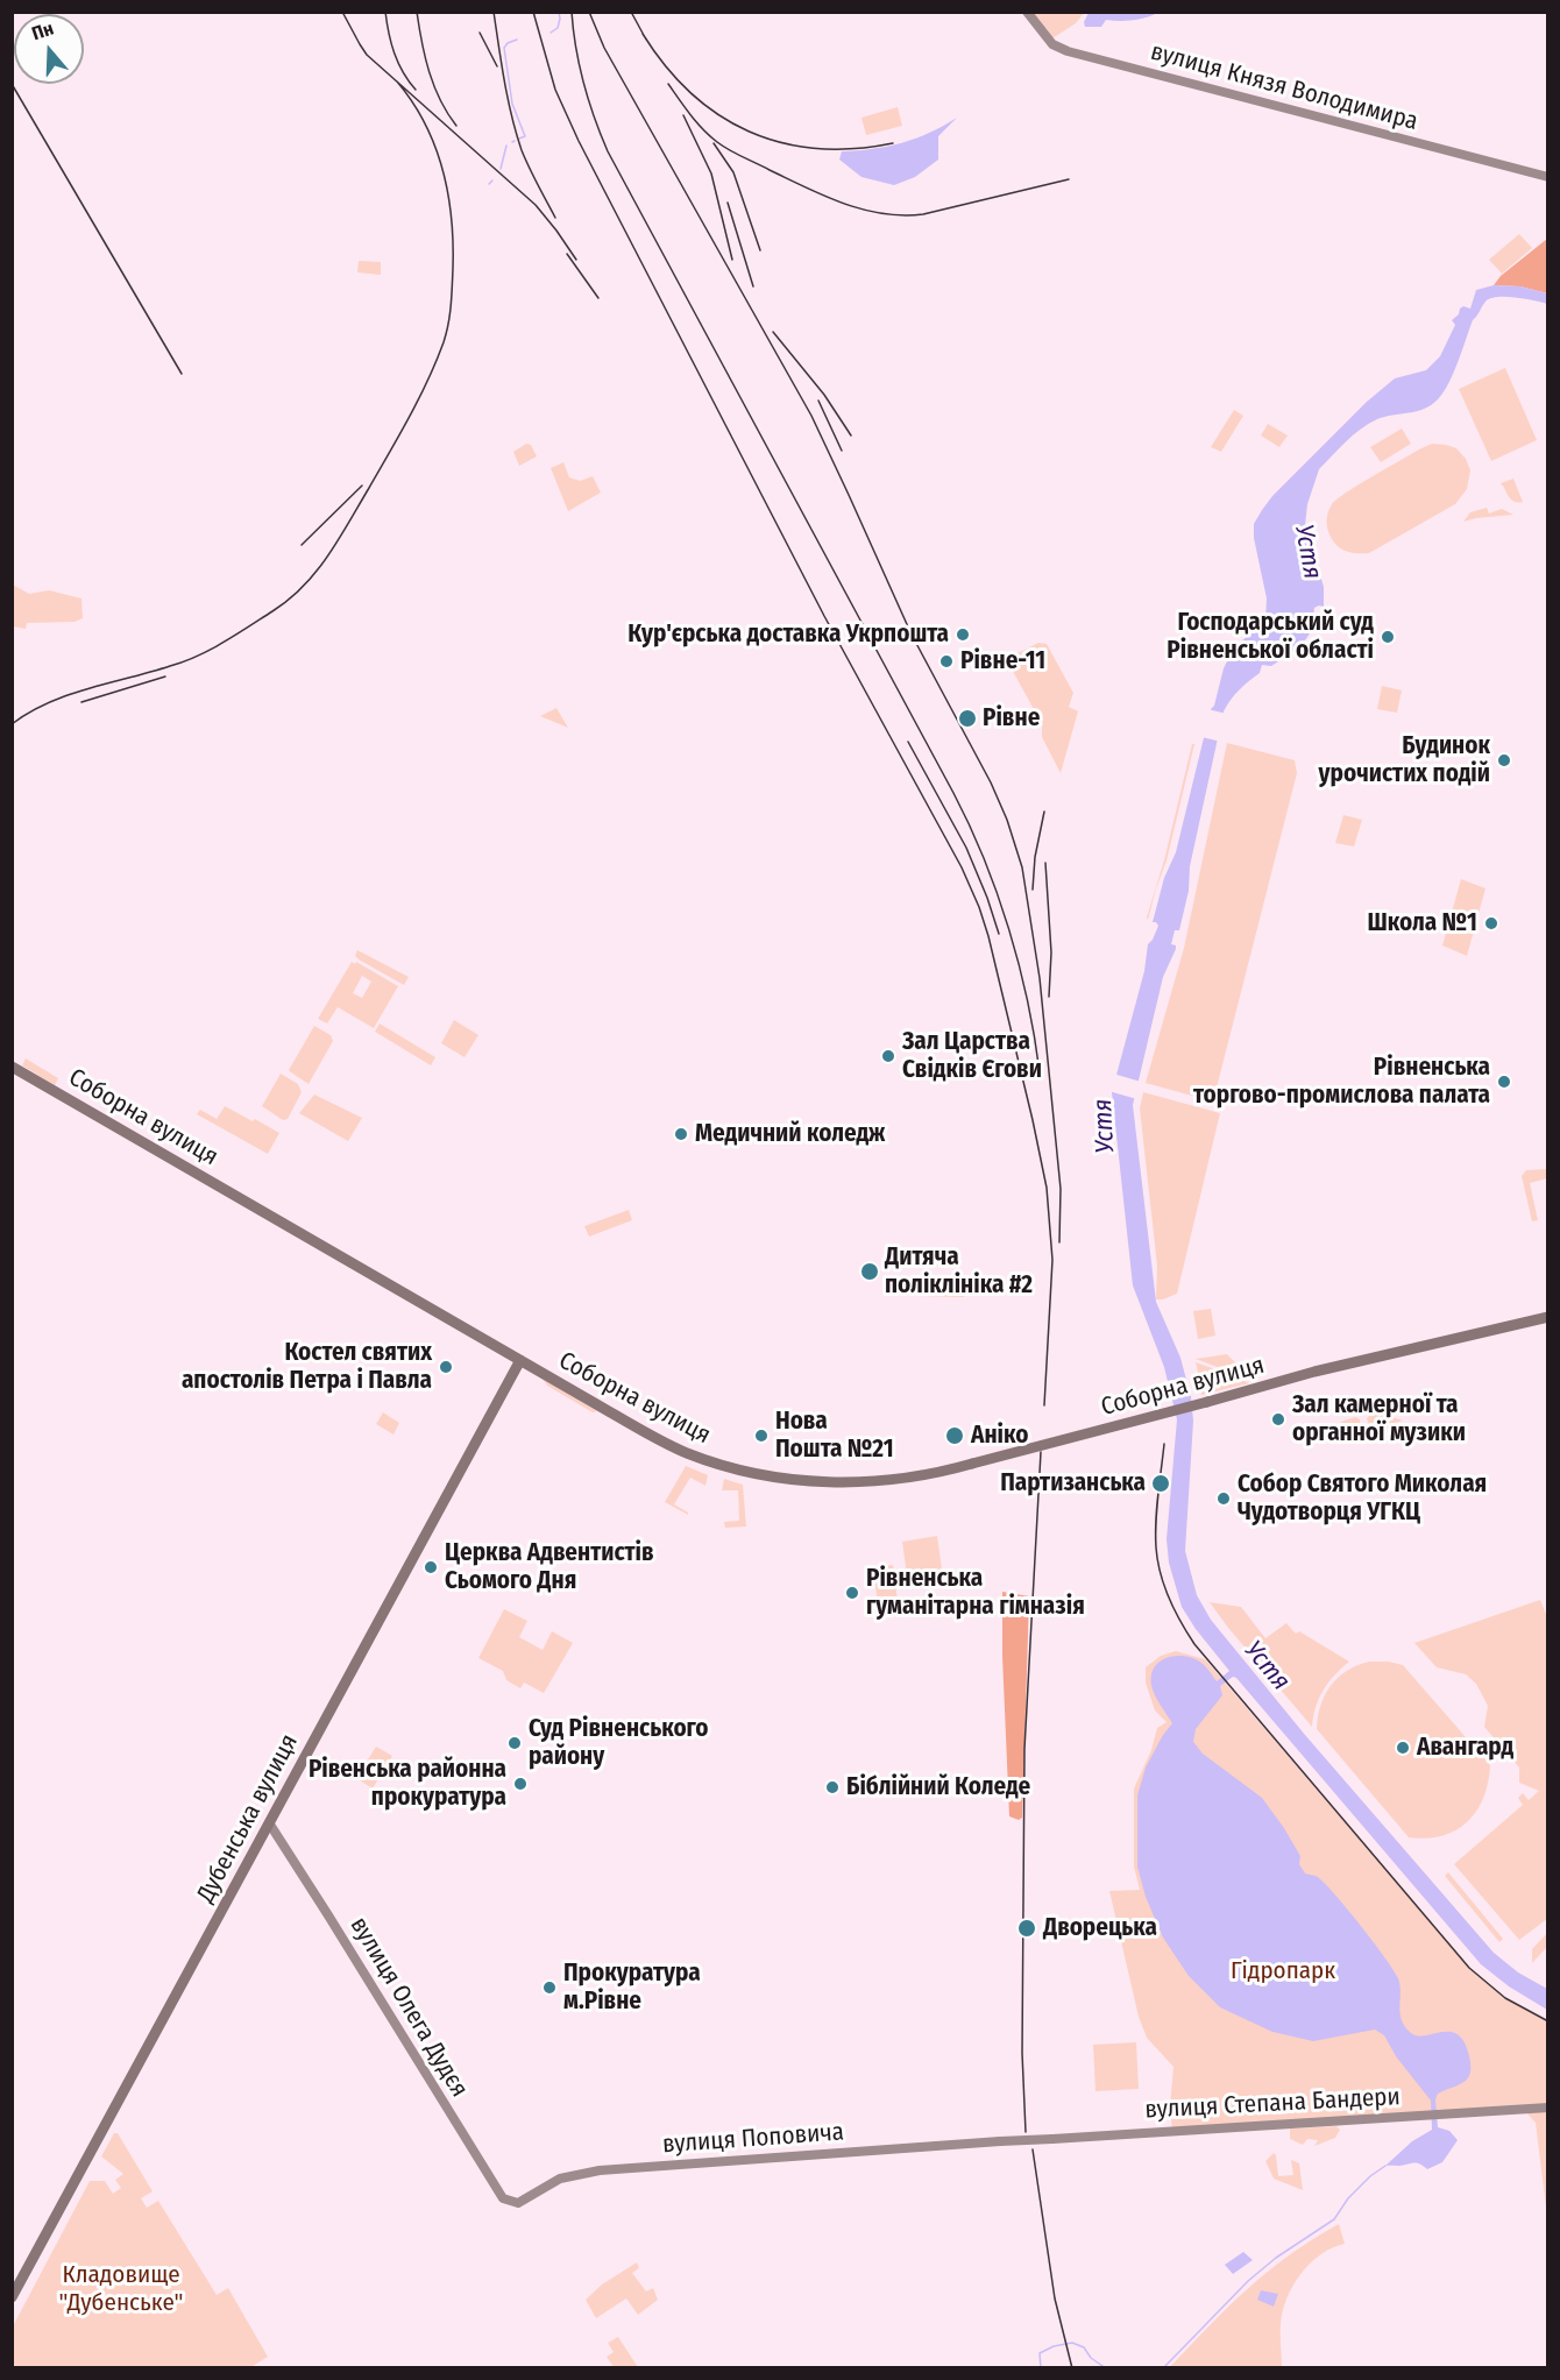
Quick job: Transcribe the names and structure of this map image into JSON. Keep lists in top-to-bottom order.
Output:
{
  "streets": {
    "main road": [
      "вулиця Князя Володимира",
      "Соборна вулиця",
      "Дубенська вулиця",
      "вулиця Олега Дудєя",
      "вулиця Степана Бандери",
      "вулиця Поповича"
    ]
  },
  "crossings": [
    ["Соборна вулиця", "Дубенська вулиця"],
    ["Дубенська вулиця", "вулиця Олега Дудєя"],
    ["вулиця Олега Дудєя", "вулиця Поповича"],
    ["вулиця Степана Бандери", "вулиця Поповича"]
  ],
  "water": ["Устя"],
  "parks": ["Гідропарк", "Кладовище \"Дубенське\""],
  "places": [
    "Кур'єрська доставка Укрпошта",
    "Господарський суд Рівненської області",
    "Рівне-11",
    "Рівне",
    "Будинок урочистих подій",
    "Школа №1",
    "Зал Царства Свідків Єгови",
    "Рівненська торгово-промислова палата",
    "Медичний коледж",
    "Дитяча поліклініка #2",
    "Костел святих апостолів Петра і Павла",
    "Зал камерної та органної музики",
    "Нова Пошта №21",
    "Аніко",
    "Партизанська",
    "Собор Святого Миколая Чудотворця УГКЦ",
    "Церква Адвентистів Сьомого Дня",
    "Рівненська гуманітарна гімназія",
    "Суд Рівненського району",
    "Авангард",
    "Рівенська районна прокуратура",
    "Біблійний Коледе",
    "Дворецька",
    "Прокуратура м.Рівне"
  ],
  "north": "top"
}
